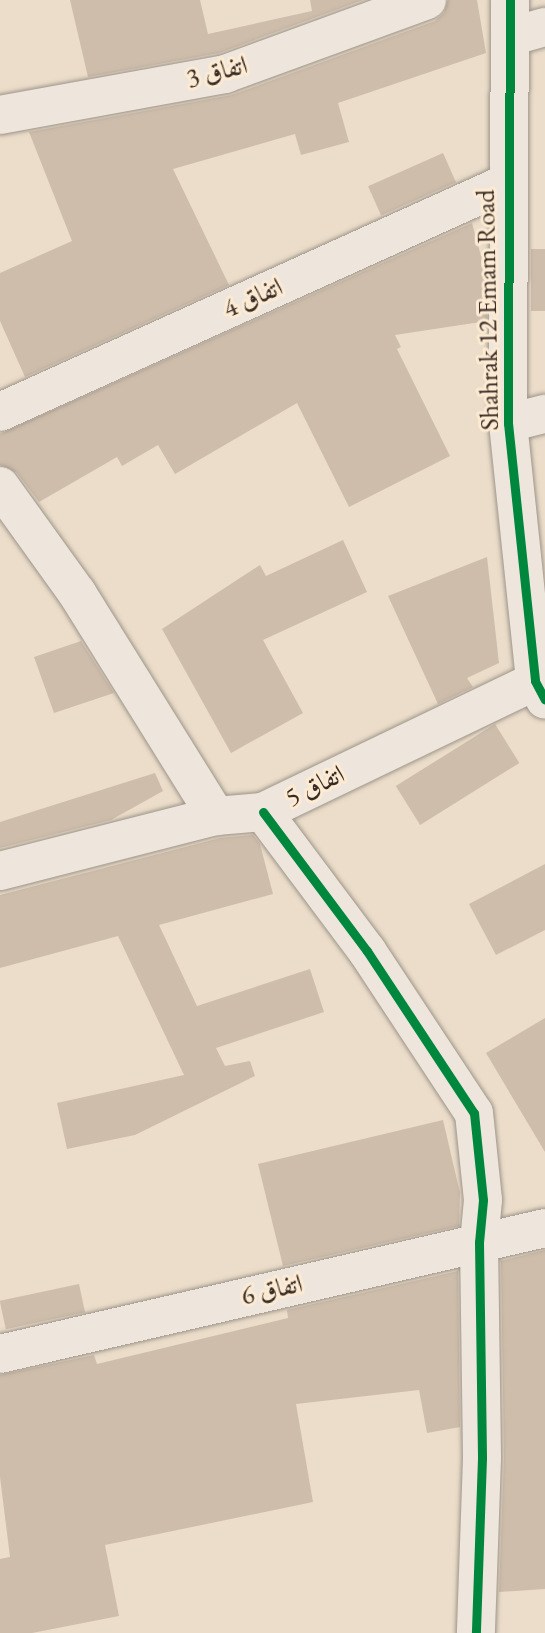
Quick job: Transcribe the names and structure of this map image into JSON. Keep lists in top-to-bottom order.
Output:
{
  "streets": {
    "street": [
      "اتفاق 3",
      "اتفاق 4",
      "Shahrak 12 Emam Road",
      "اتفاق 5",
      "اتفاق 6"
    ]
  },
  "crossings": [
    ["اتفاق 4", "Shahrak 12 Emam Road"],
    ["Shahrak 12 Emam Road", "اتفاق 5"]
  ]
}
